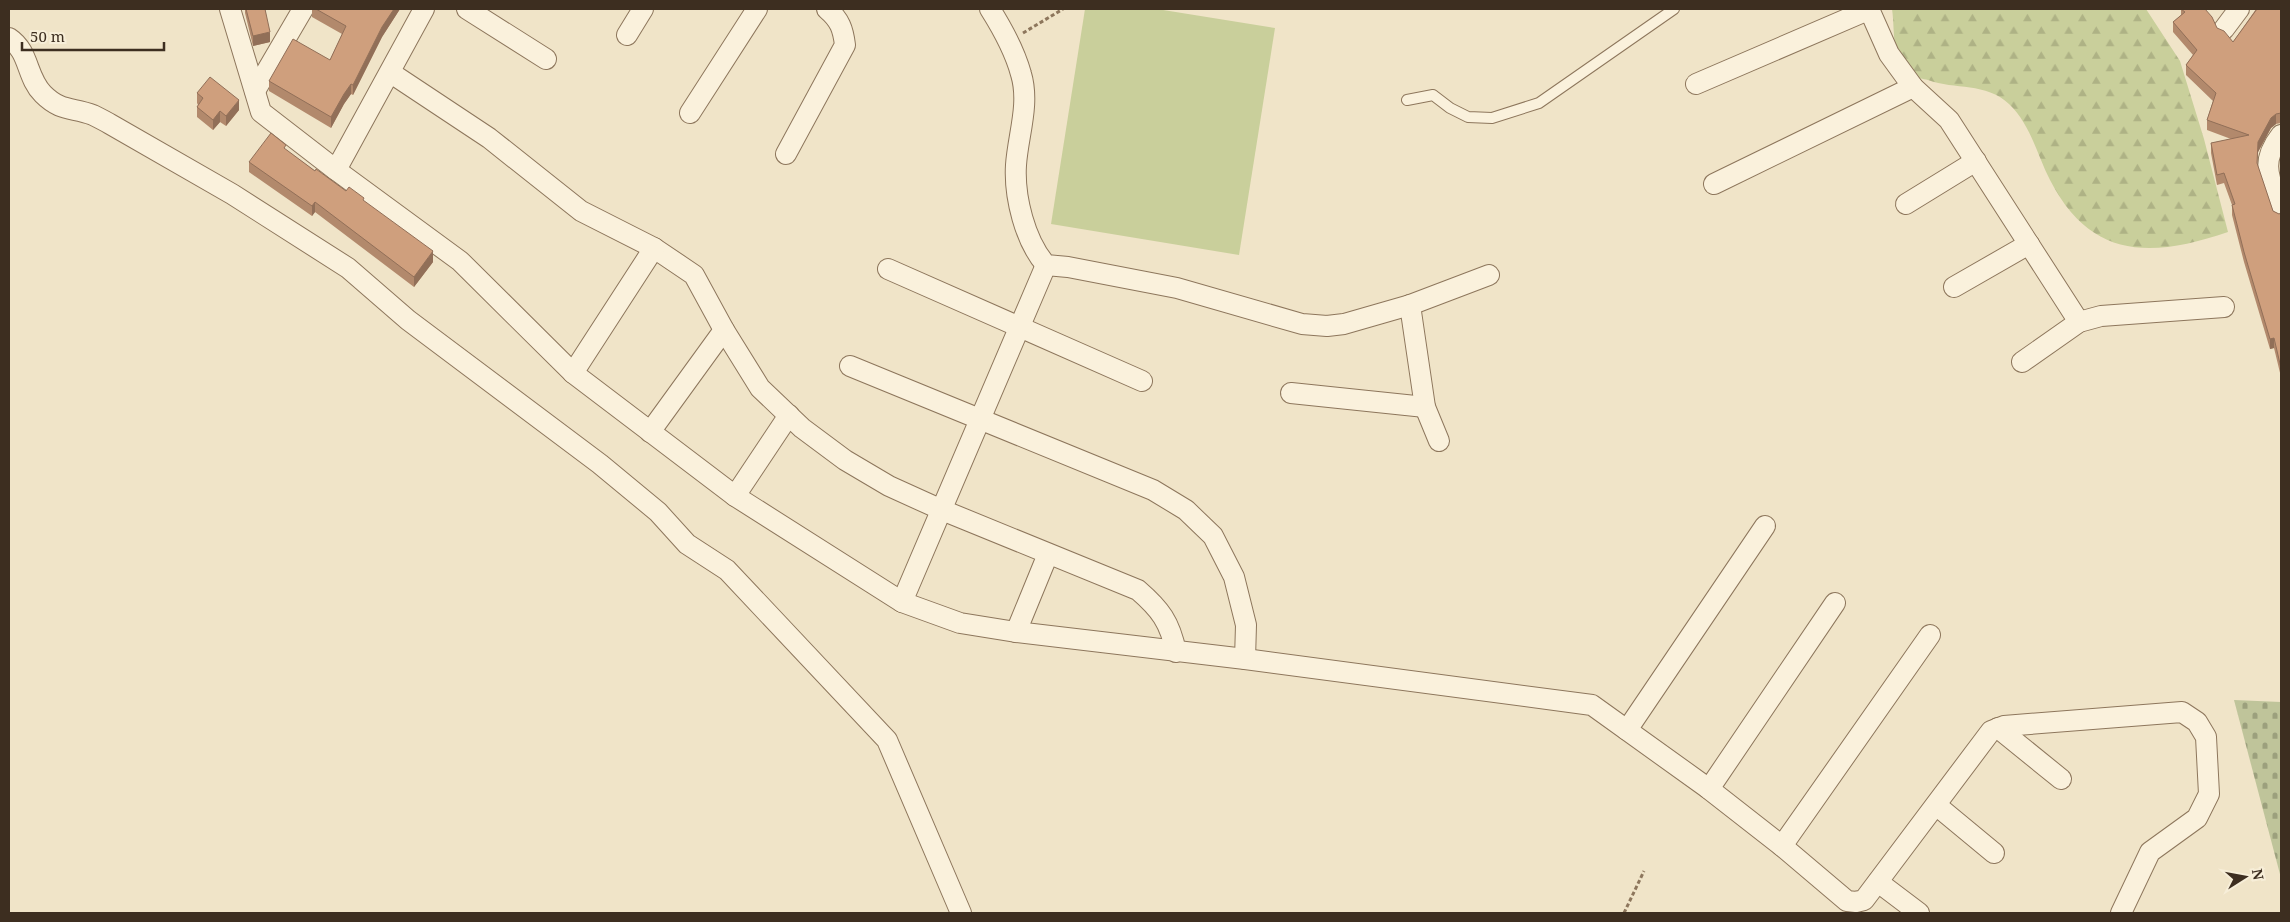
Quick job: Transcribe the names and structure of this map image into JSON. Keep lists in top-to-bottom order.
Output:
{
  "scale_bar": "50 m",
  "north": "right"
}
